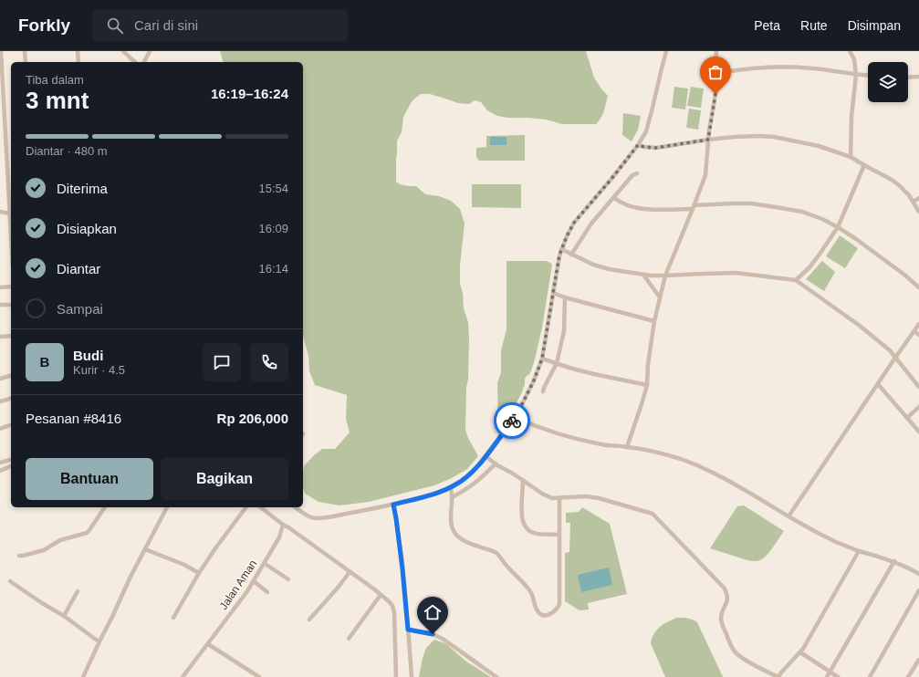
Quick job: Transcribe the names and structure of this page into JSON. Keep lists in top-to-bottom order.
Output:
{
  "streets": {
    "street": ["Jalan Aman"]
  },
  "page": {
    "header": "Forkly",
    "search": "Cari di sini",
    "nav": ["Peta", "Rute", "Disimpan"],
    "heading": ["3 mnt", "Tiba dalam", "16:19–16:24"],
    "panel": [
      "Budi",
      "Kurir · 4.5",
      "Pesanan #8416",
      "Rp 206,000"
    ],
    "bar": "Diantar · 480 m",
    "list": [
      ["Diterima", "15:54"],
      ["Disiapkan", "16:09"],
      ["Diantar", "16:14"],
      "Sampai"
    ],
    "round": "B",
    "buttons": ["Bantuan", "Bagikan"]
  }
}
